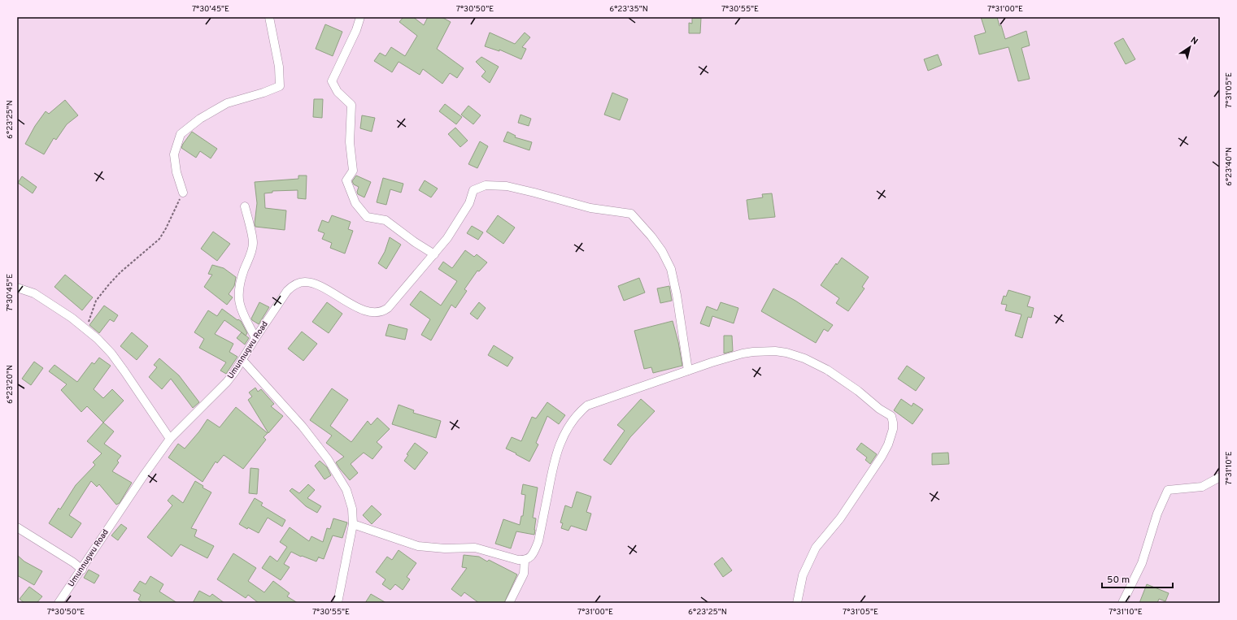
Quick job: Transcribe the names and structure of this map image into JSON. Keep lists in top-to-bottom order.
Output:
{
  "streets": {
    "street": ["Umunnugwu Road"]
  },
  "scale_bar": "50 m",
  "north": "top right",
  "coordinates": [
    "7°30'45\"E",
    "7°30'50\"E",
    "6°23'35\"N",
    "7°30'55\"E",
    "7°31'00\"E",
    "7°31'05\"E",
    "6°23'25\"N",
    "6°23'40\"N",
    "6°23'20\"N",
    "7°31'10\"E"
  ]
}
